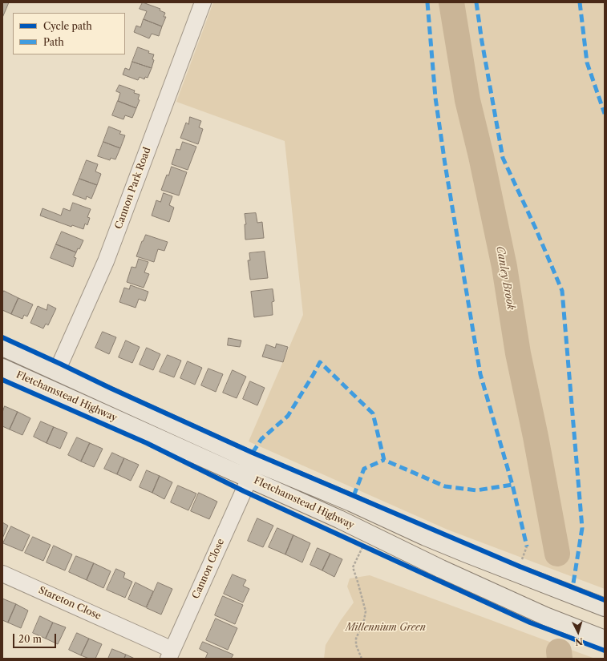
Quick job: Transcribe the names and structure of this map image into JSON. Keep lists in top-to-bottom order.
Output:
{
  "streets": {
    "highway": ["Fletchamstead Highway"],
    "street": ["Cannon Park Road", "Cannon Close", "Stareton Close"]
  },
  "crossings": [
    ["Cannon Park Road", "Fletchamstead Highway"],
    ["Fletchamstead Highway", "Cannon Close"],
    ["Cannon Close", "Stareton Close"]
  ],
  "water": ["Canley Brook"],
  "parks": ["Millennium Green"],
  "legend": ["Cycle path", "Path"],
  "scale_bar": "20 m",
  "north": "bottom"
}
